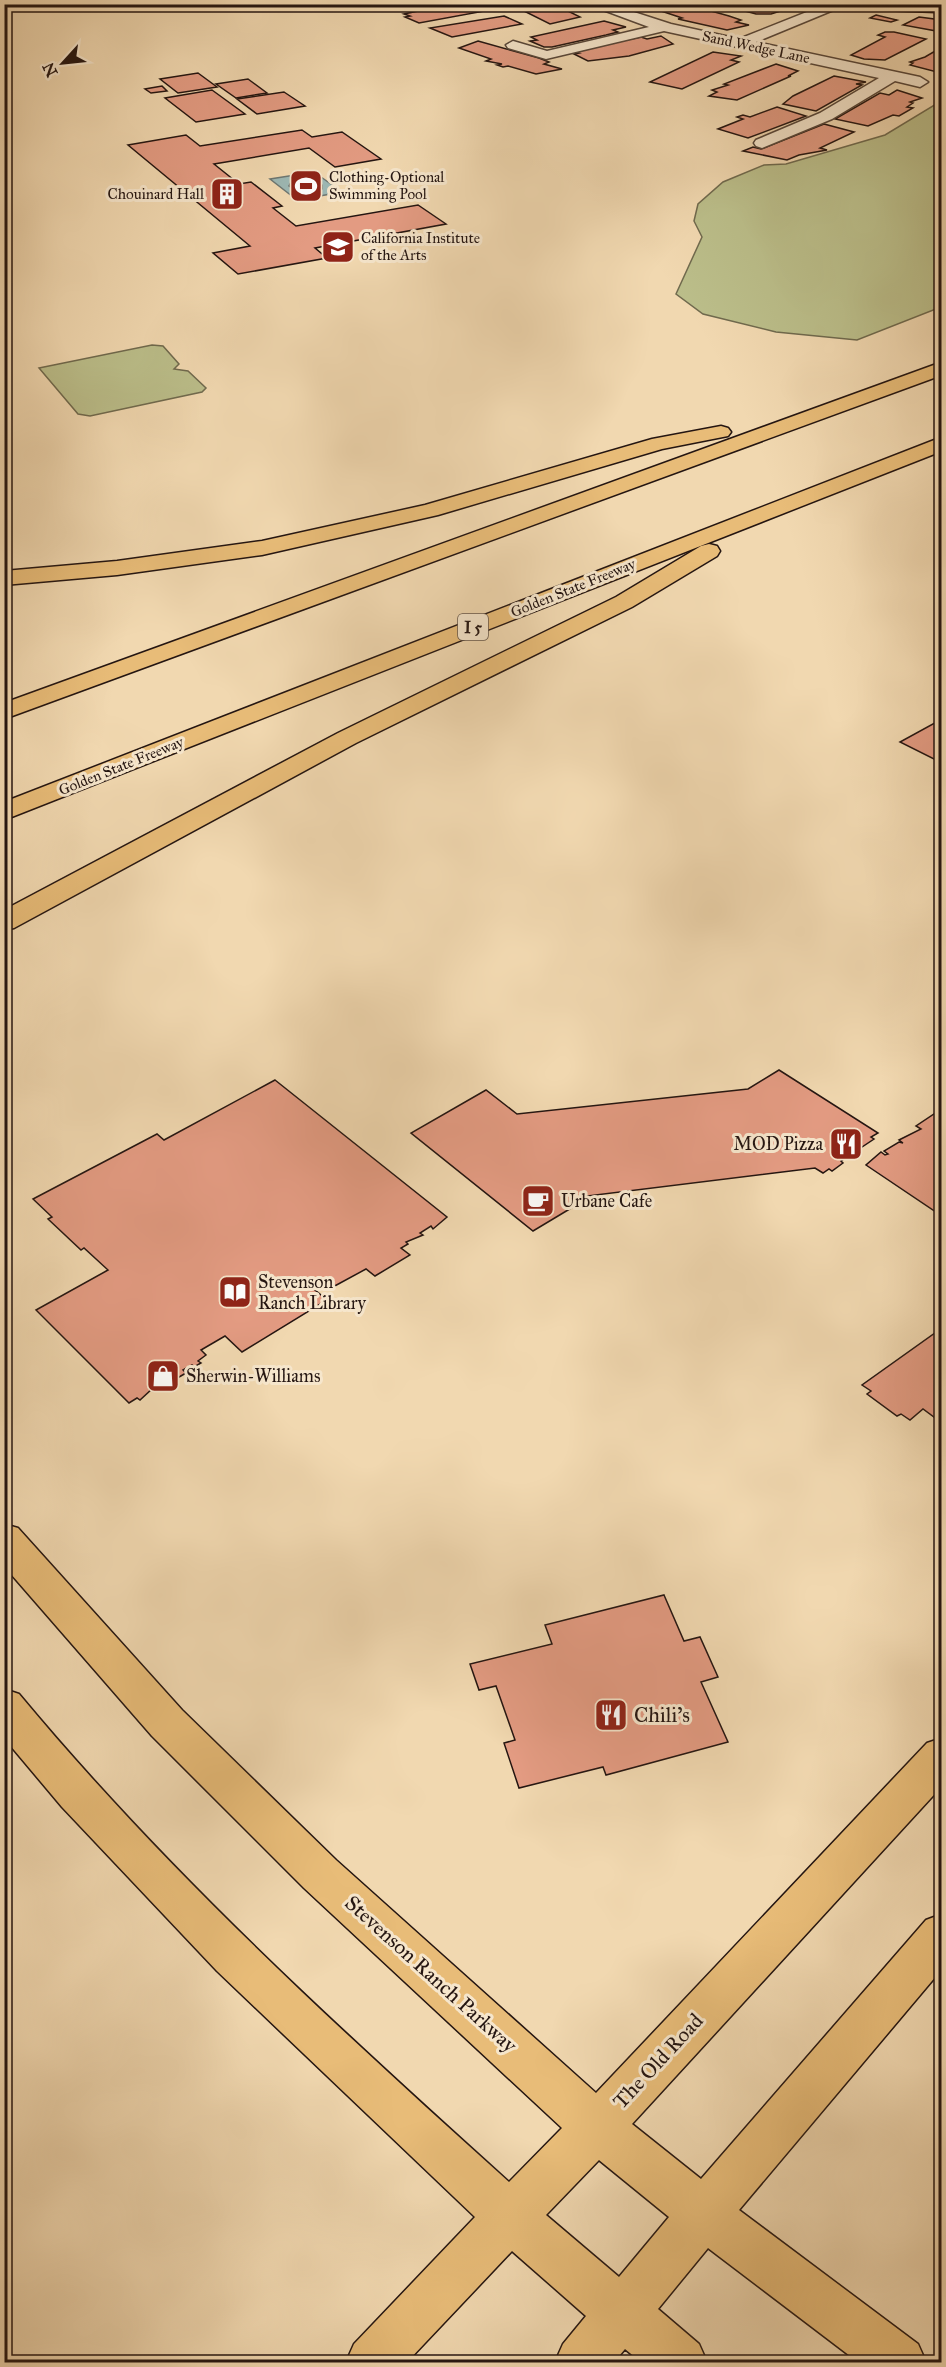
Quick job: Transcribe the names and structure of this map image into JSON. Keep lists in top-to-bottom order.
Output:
{
  "streets": {
    "main road": [
      "Golden State Freeway",
      "I 5",
      "Stevenson Ranch Parkway",
      "The Old Road"
    ],
    "street": ["Sand Wedge Lane"]
  },
  "crossings": [
    ["Stevenson Ranch Parkway", "The Old Road"]
  ],
  "places": {
    "sports": ["Clothing-Optional Swimming Pool"],
    "building": ["Chouinard Hall"],
    "school or university": ["California Institute of the Arts"],
    "restaurant": ["MOD Pizza", "Chili's"],
    "cafe": ["Urbane Cafe"],
    "library": ["Stevenson Ranch Library"],
    "shop": ["Sherwin-Williams"]
  },
  "north": "bottom left"
}
